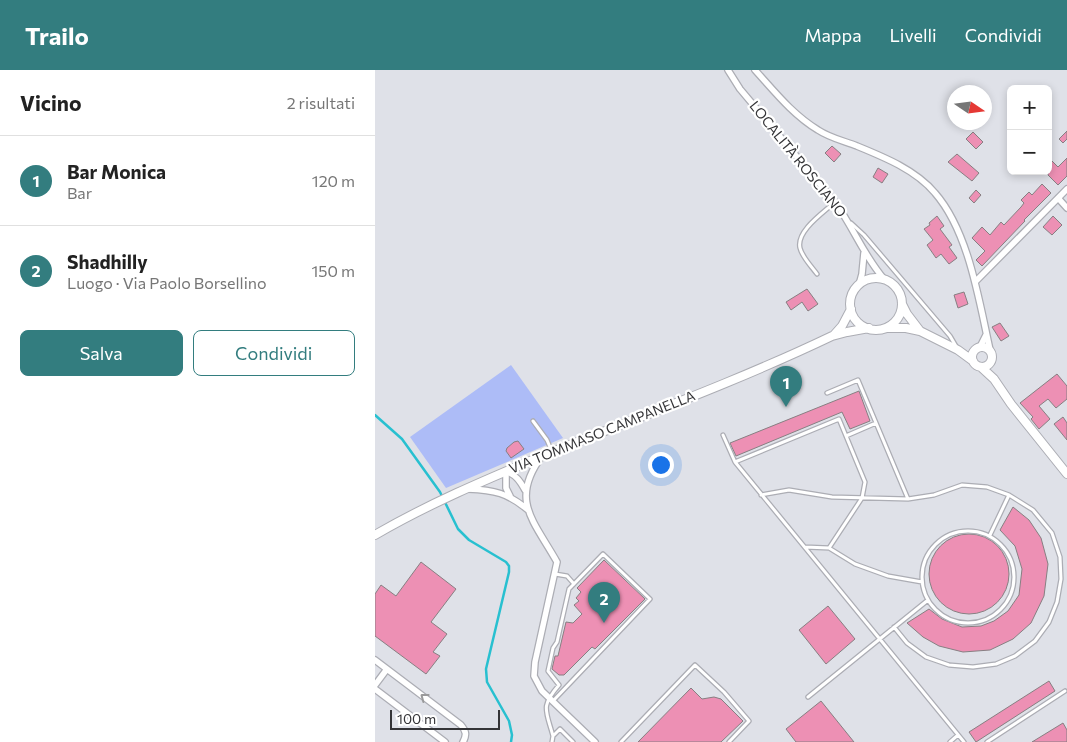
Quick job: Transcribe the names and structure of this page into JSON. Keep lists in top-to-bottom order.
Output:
{
  "streets": {
    "main road": ["VIA TOMMASO CAMPANELLA"],
    "street": ["LOCALITÀ ROSCIANO"]
  },
  "crossings": [
    ["LOCALITÀ ROSCIANO", "VIA TOMMASO CAMPANELLA"]
  ],
  "scale_bar": "100 m",
  "north": "right",
  "page": {
    "header": "Trailo",
    "nav": ["Mappa", "Livelli", "Condividi"],
    "heading": ["Vicino", "2 risultati"],
    "map_buttons": ["+", "−"],
    "list": [
      {
        "mark": "1",
        "name": "Bar Monica",
        "note": "Bar",
        "value": "120 m"
      },
      {
        "mark": "2",
        "name": "Shadhilly",
        "note": "Luogo · Via Paolo Borsellino",
        "value": "150 m"
      }
    ],
    "buttons": ["Salva", "Condividi"],
    "pins": ["1", "2"],
    "scale": "100 m"
  }
}
